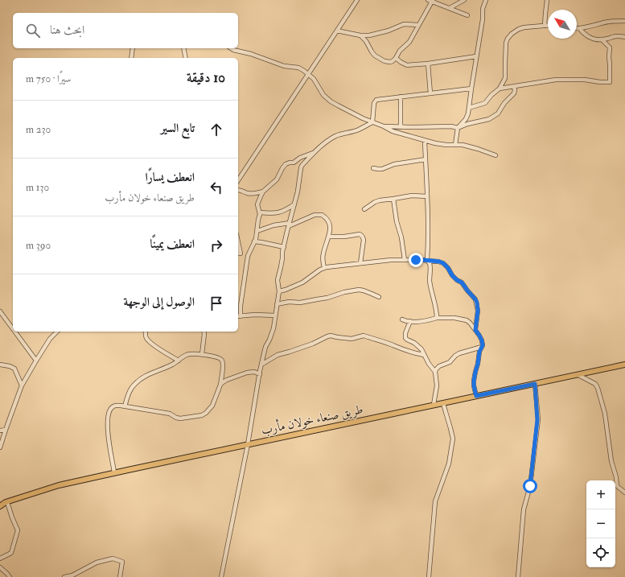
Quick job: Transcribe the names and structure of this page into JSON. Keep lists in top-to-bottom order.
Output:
{
  "streets": {
    "main road": ["طريق صنعاء خولان مأرب"]
  },
  "north": "top left",
  "page": {
    "search": "ابحث هنا",
    "heading": ["10 دقيقة", "سيرًا · 750 m"],
    "list": [
      ["تابع السير", "230 m"],
      ["انعطف يسارًا", "طريق صنعاء خولان مأرب", "130 m"],
      ["انعطف يمينًا", "390 m"],
      "الوصول إلى الوجهة"
    ],
    "map_buttons": ["+", "−"]
  }
}
